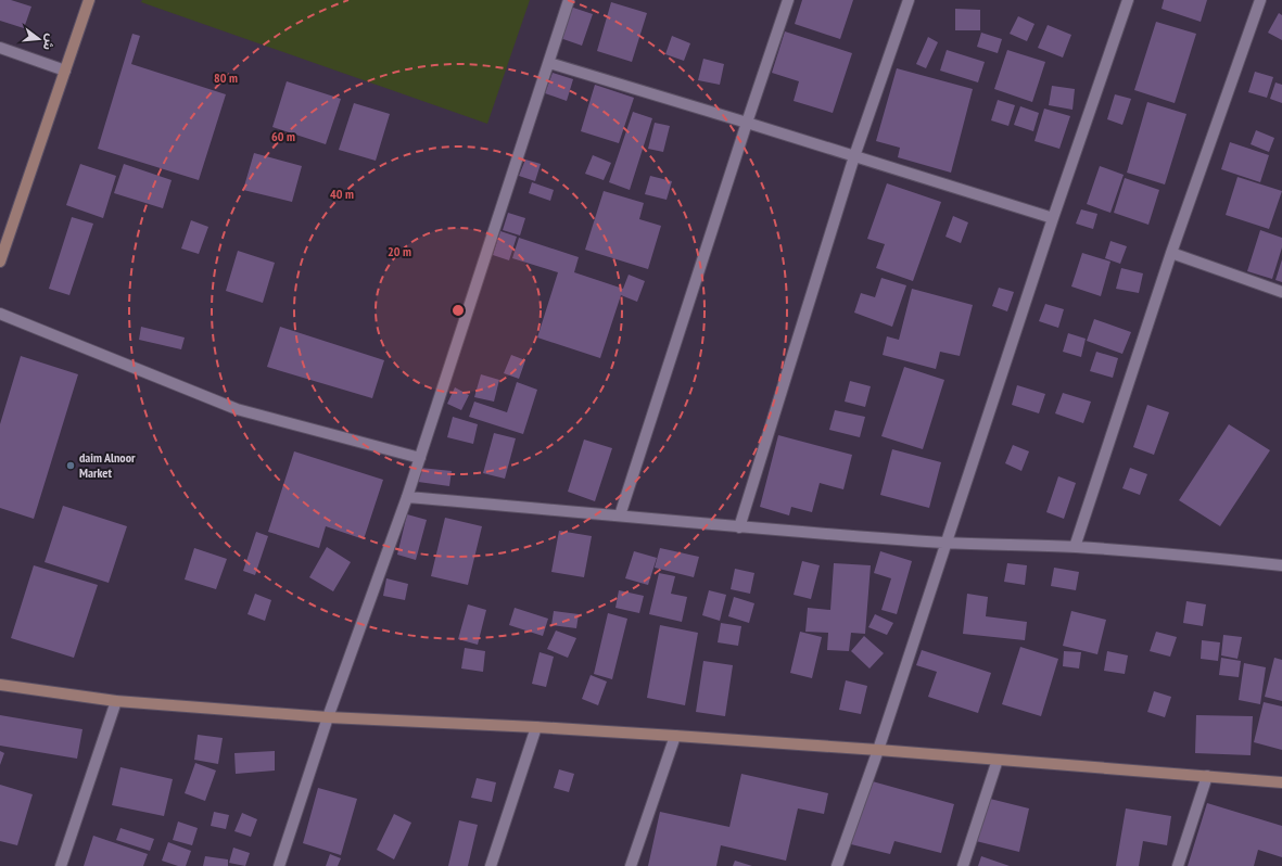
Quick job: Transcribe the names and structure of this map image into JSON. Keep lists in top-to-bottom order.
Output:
{
  "places": ["daim Alnoor Market"],
  "north": "right",
  "rings": [
    "80 m",
    "60 m",
    "40 m",
    "20 m"
  ]
}
